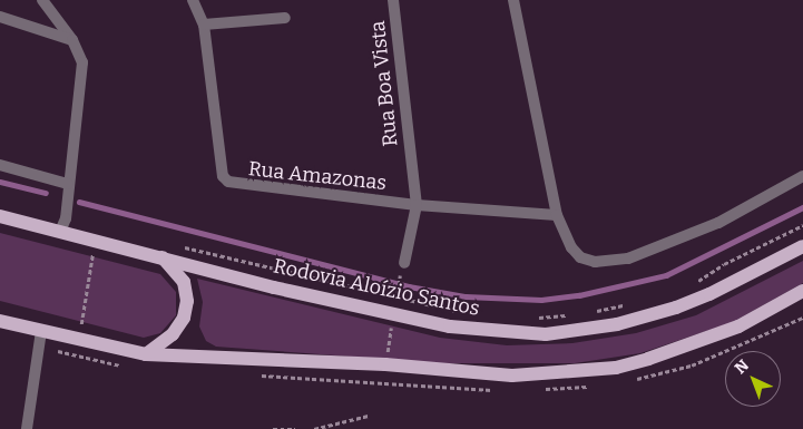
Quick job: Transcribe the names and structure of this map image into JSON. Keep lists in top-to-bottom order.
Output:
{
  "streets": {
    "main road": ["Rodovia Aloízio Santos"],
    "street": ["Rua Boa Vista", "Rua Amazonas"]
  },
  "crossings": [
    ["Rua Boa Vista", "Rua Amazonas"]
  ],
  "north": "top left"
}
